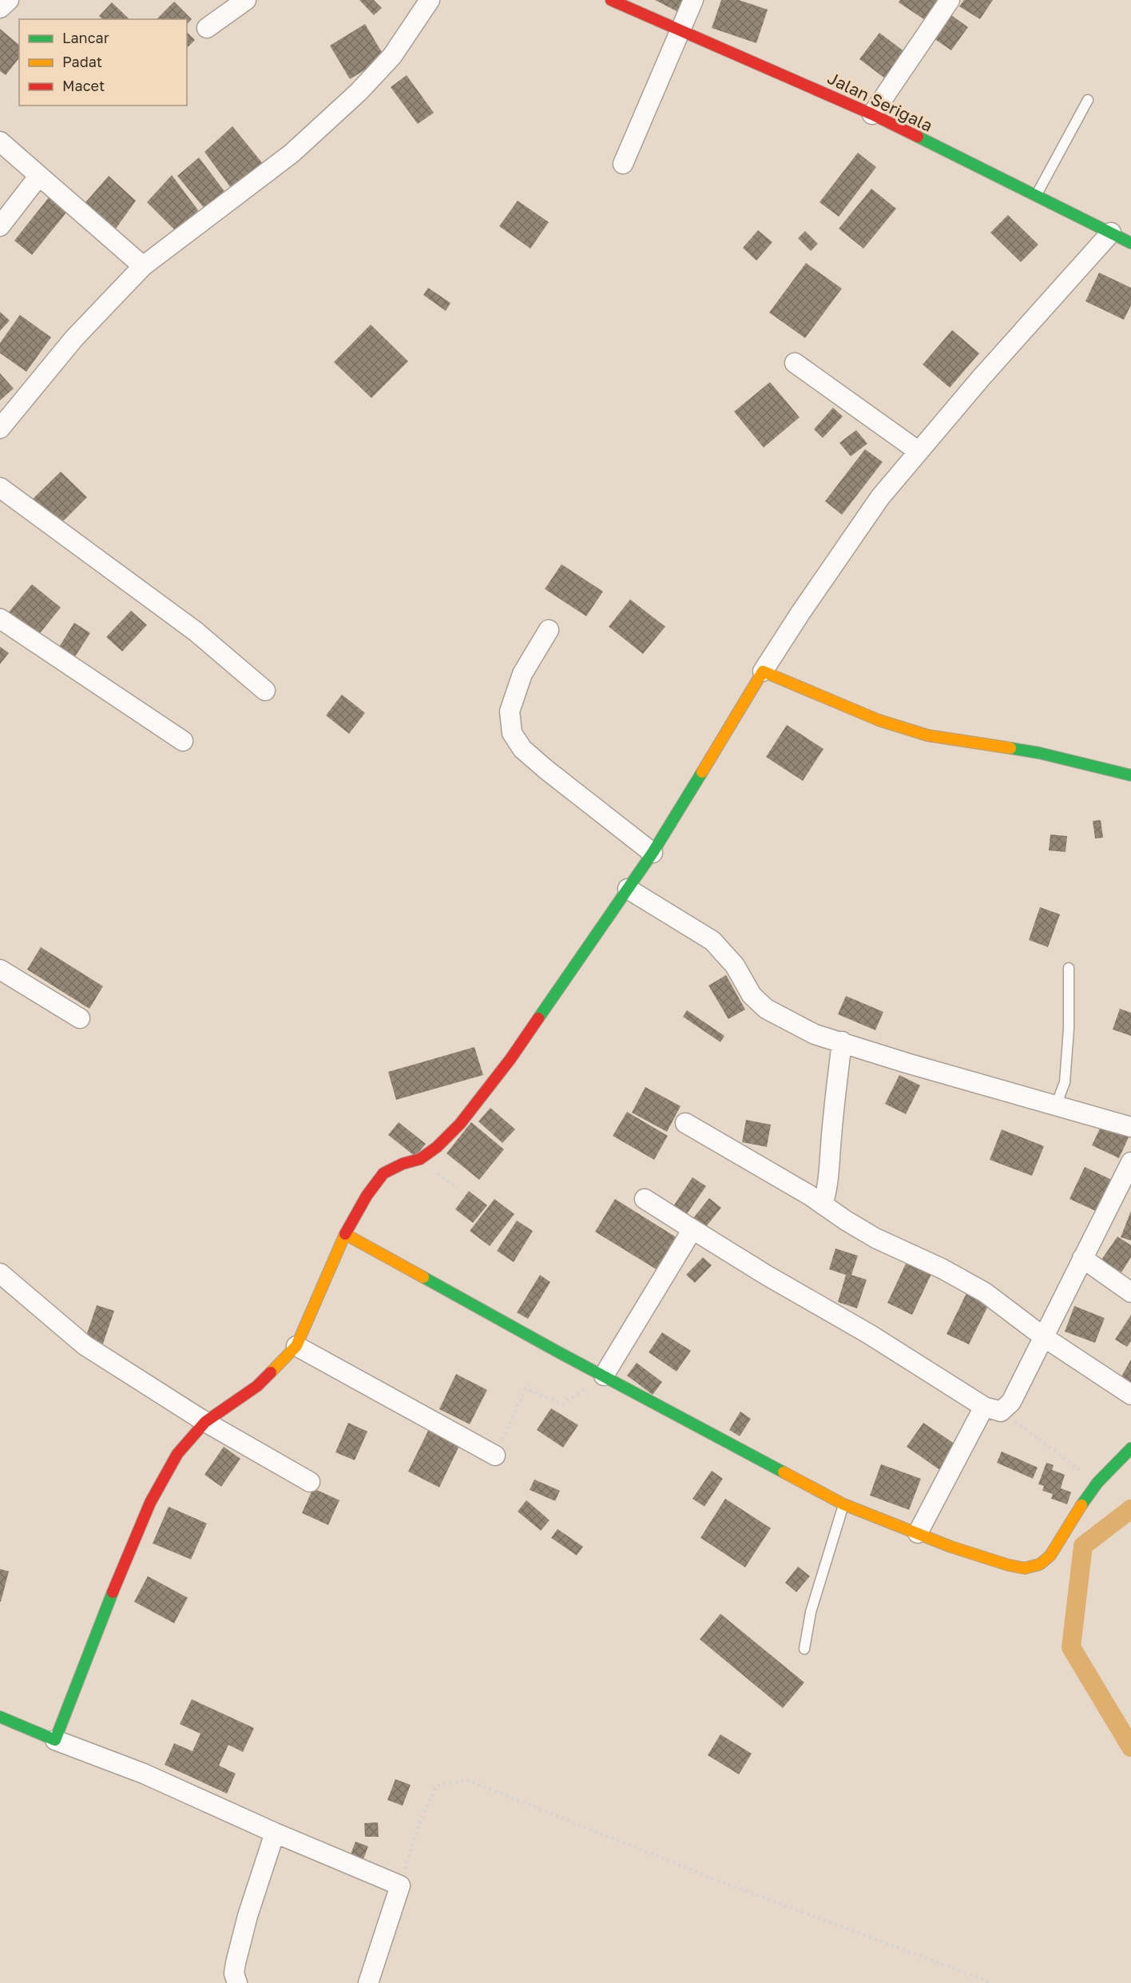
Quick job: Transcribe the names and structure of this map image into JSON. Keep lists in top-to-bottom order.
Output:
{
  "streets": {
    "street": ["Jalan Serigala"]
  },
  "legend": ["Lancar", "Padat", "Macet"]
}
